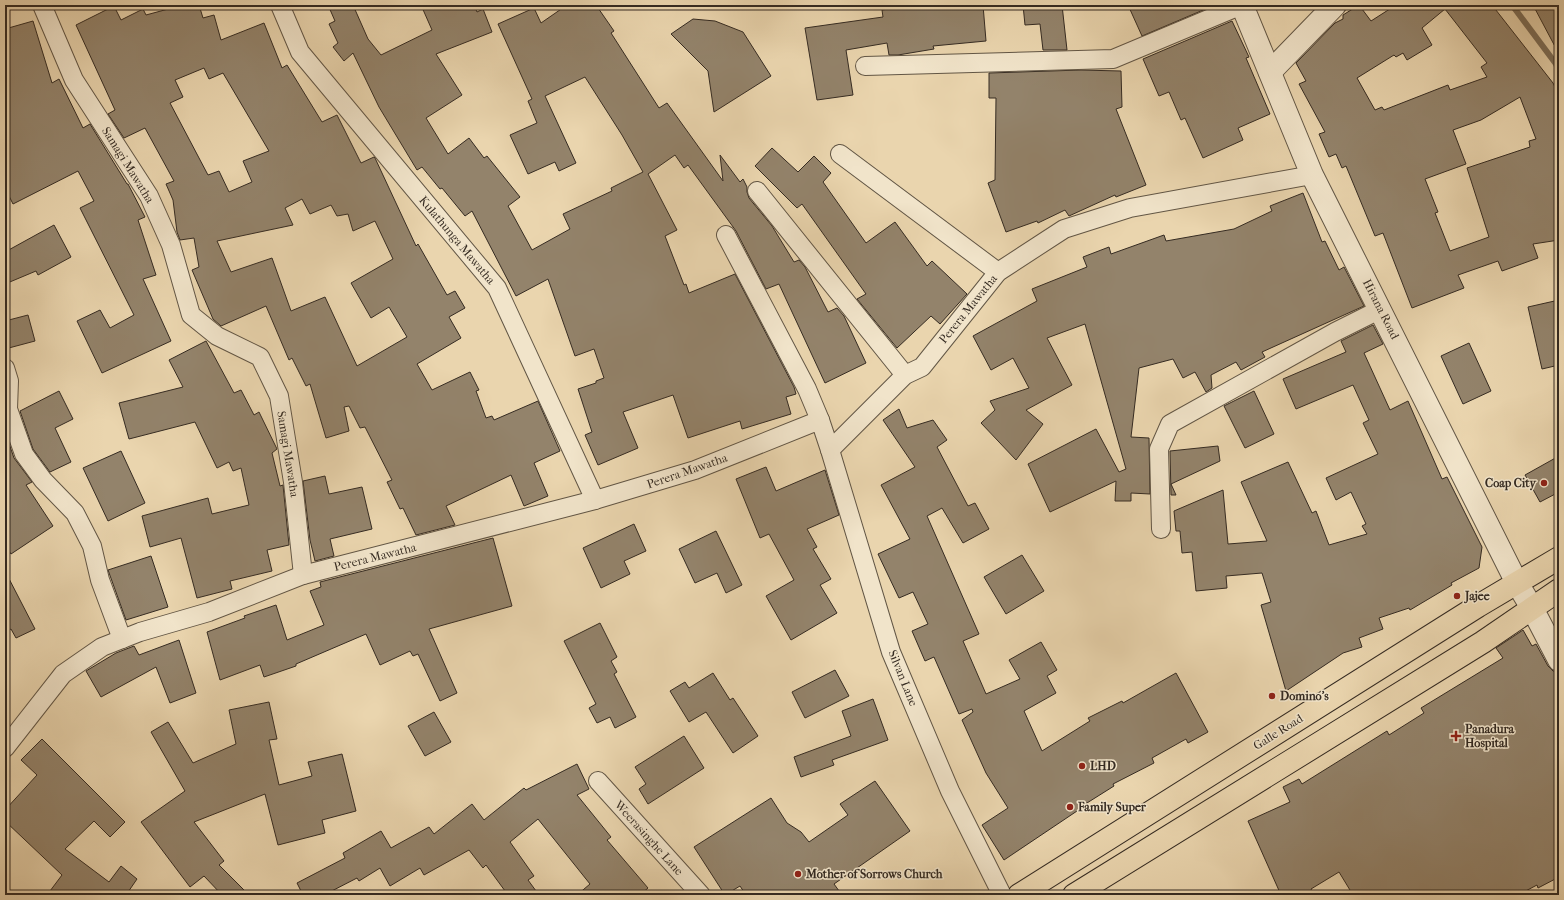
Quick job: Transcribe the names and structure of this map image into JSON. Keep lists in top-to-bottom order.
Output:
{
  "streets": {
    "highway": ["Galle Road"],
    "street": [
      "Samagi Mawatha",
      "Kulathunga Mawatha",
      "Perera Mawatha",
      "Hirana Road",
      "Silvan Lane",
      "Weerasinghe Lane"
    ]
  },
  "crossings": [
    ["Samagi Mawatha", "Perera Mawatha"],
    ["Kulathunga Mawatha", "Perera Mawatha"],
    ["Perera Mawatha", "Hirana Road"],
    ["Perera Mawatha", "Silvan Lane"],
    ["Hirana Road", "Galle Road"]
  ],
  "places": {
    "other": [
      "Coap City",
      "Jajee",
      "Domino's",
      "LHD",
      "Family Super",
      "Mother of Sorrows Church"
    ],
    "health": ["Panadura Hospital"]
  }
}
